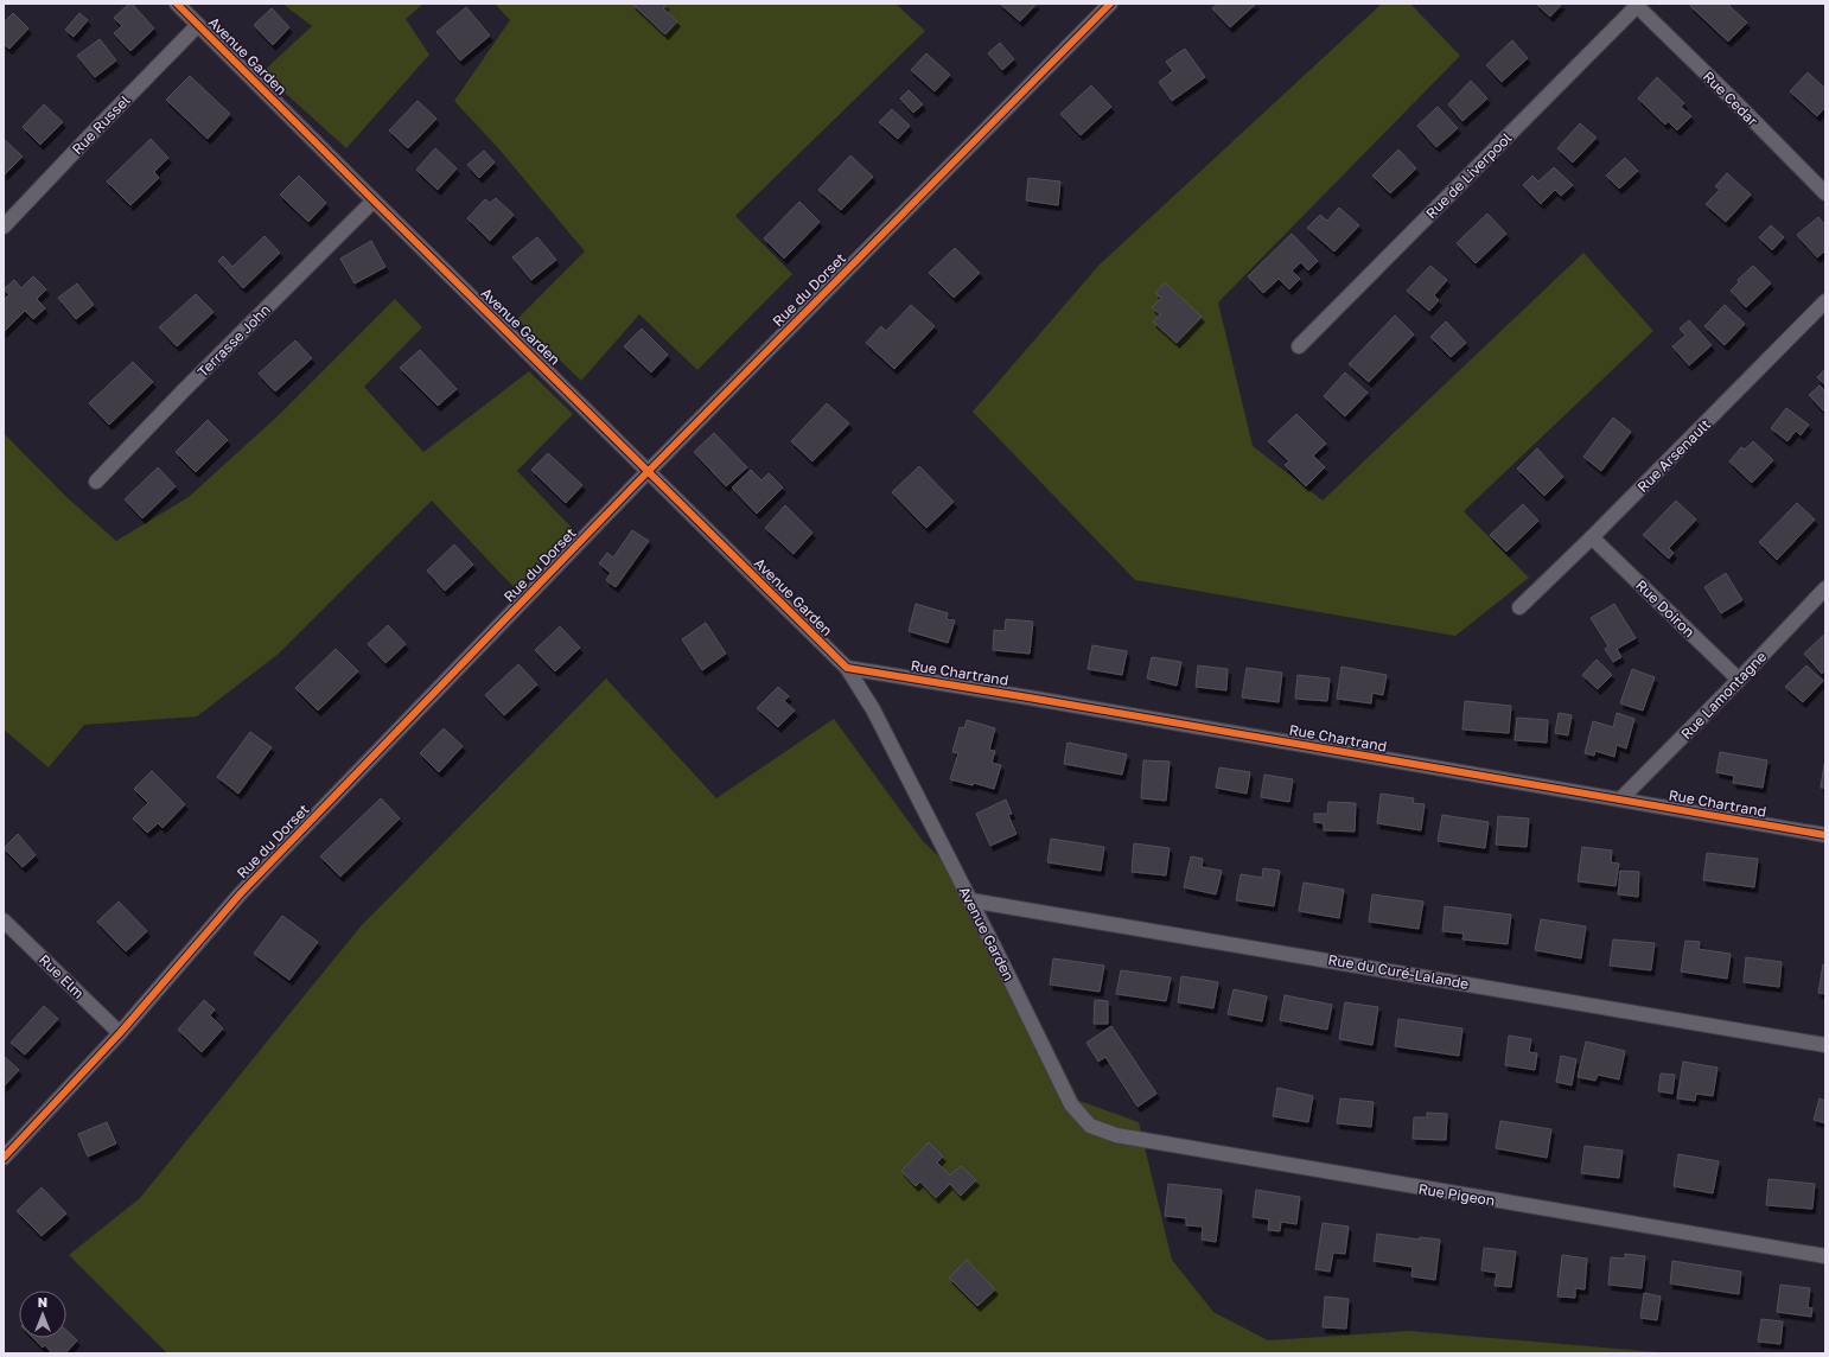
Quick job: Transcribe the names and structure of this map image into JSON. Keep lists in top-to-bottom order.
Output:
{
  "streets": {
    "street": [
      "Avenue Garden",
      "Rue Cedar",
      "Rue Russel",
      "Rue de Liverpool",
      "Rue du Dorset",
      "Terrasse John",
      "Rue Arsenault",
      "Rue Doiron",
      "Rue Chartrand",
      "Rue Lamontagne",
      "Rue du Curé-Lalande",
      "Rue Elm",
      "Rue Pigeon"
    ]
  },
  "crossings": [
    ["Avenue Garden", "Rue Russel"],
    ["Avenue Garden", "Rue du Dorset"],
    ["Avenue Garden", "Terrasse John"],
    ["Avenue Garden", "Rue Chartrand"],
    ["Avenue Garden", "Rue du Curé-Lalande"],
    ["Avenue Garden", "Rue Pigeon"],
    ["Rue Cedar", "Rue de Liverpool"],
    ["Rue du Dorset", "Rue Elm"],
    ["Rue Arsenault", "Rue Doiron"],
    ["Rue Doiron", "Rue Lamontagne"],
    ["Rue Chartrand", "Rue Lamontagne"]
  ],
  "north": "top"
}
